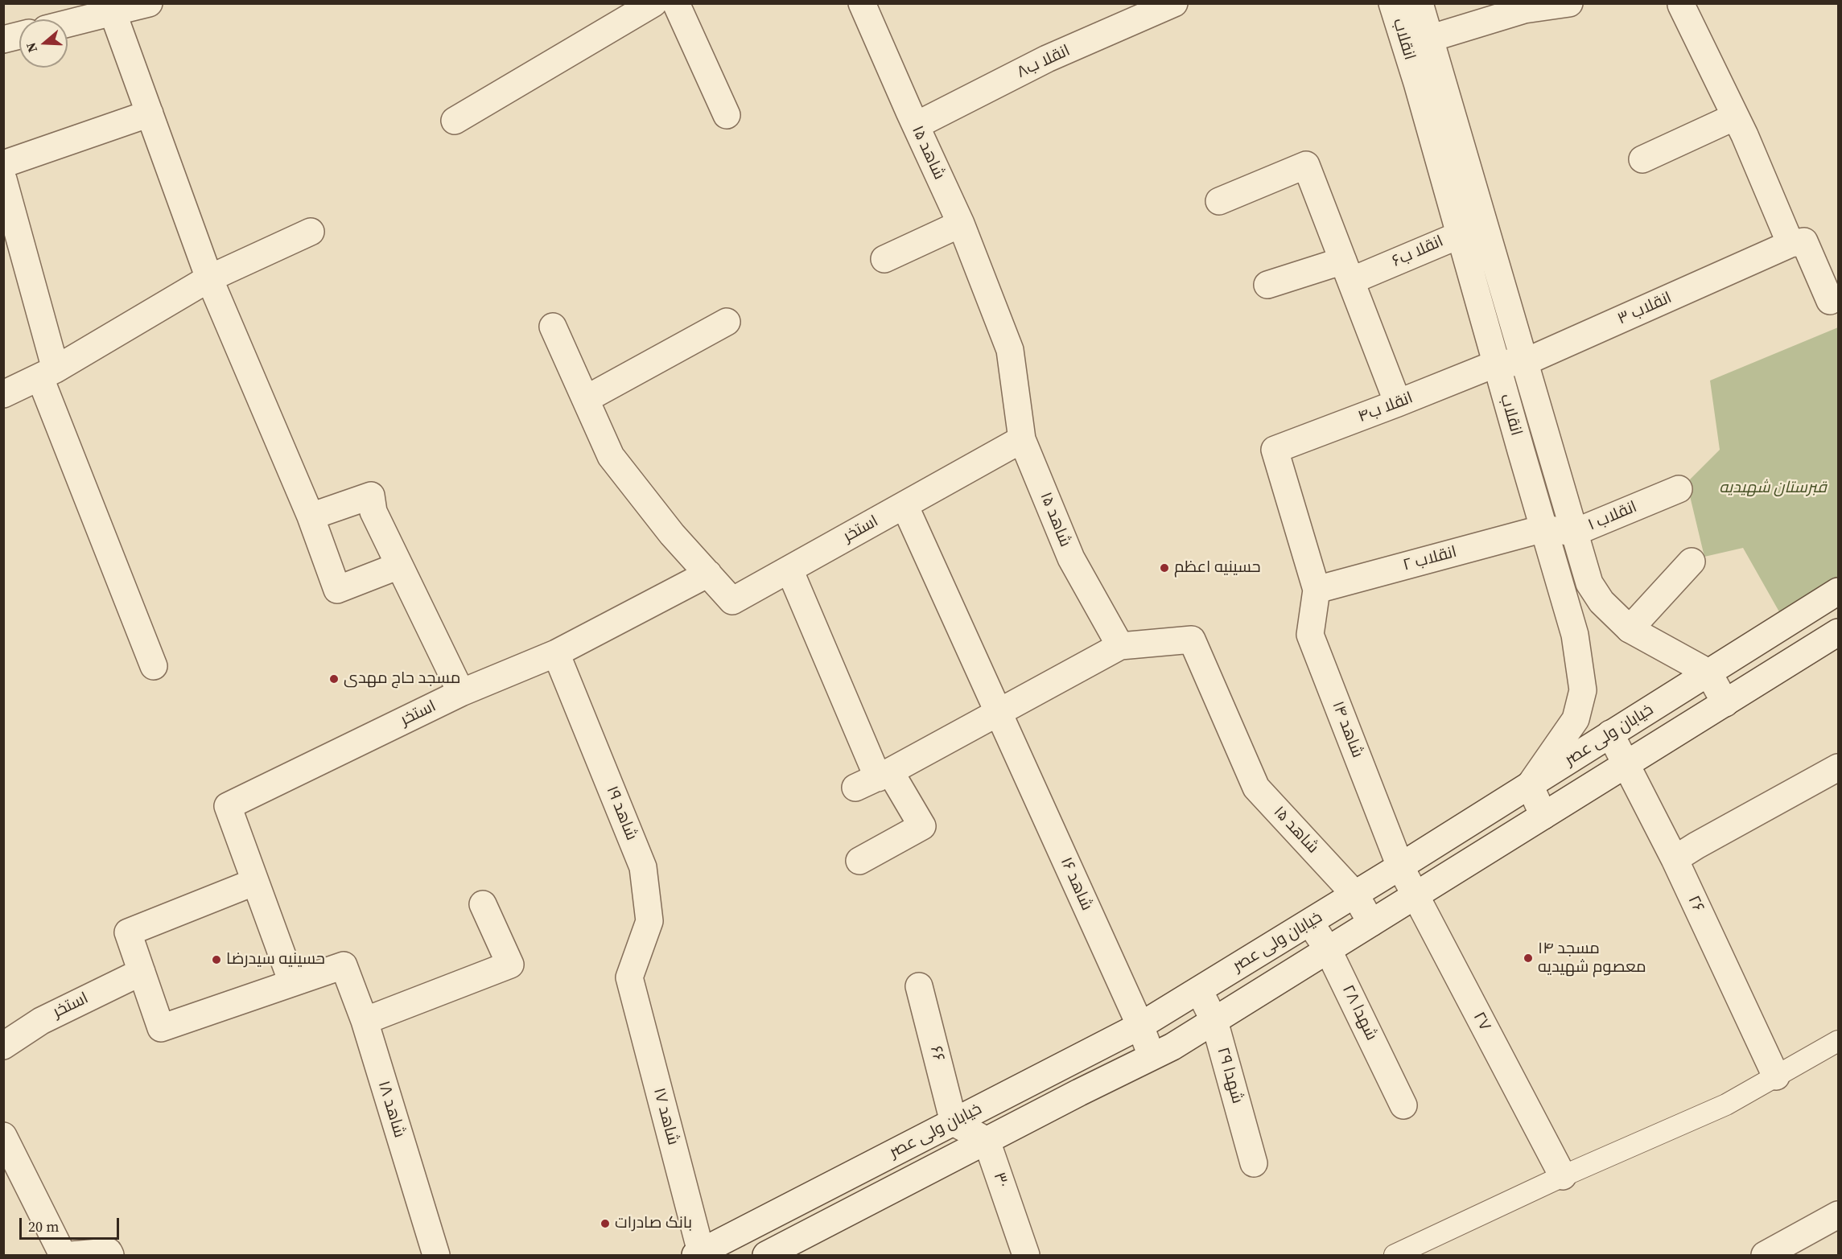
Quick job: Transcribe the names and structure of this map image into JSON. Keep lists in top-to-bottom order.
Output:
{
  "streets": {
    "street": [
      "انقلاب",
      "انقلا ب۸",
      "شاهد ۱۵",
      "انقلا ب۶",
      "انقلاب ۳",
      "انقلا ب۴",
      "انقلاب ۱",
      "استخر",
      "انقلاب ۲",
      "شاهد ۱۴",
      "خیابان ولی عصر",
      "شاهد ۱۹",
      "شاهد ۱۶",
      "۲۶",
      "شهدا ۲۸",
      "۲۷",
      "۶۶",
      "شهدا ۲۹",
      "شاهد ۱۸",
      "شاهد ۱۷",
      "۳۰"
    ]
  },
  "crossings": [
    ["انقلاب", "انقلا ب۶"],
    ["انقلاب", "انقلاب ۳"],
    ["انقلاب", "انقلا ب۴"],
    ["انقلاب", "انقلاب ۱"],
    ["انقلاب", "انقلاب ۲"],
    ["انقلاب", "خیابان ولی عصر"],
    ["انقلا ب۸", "شاهد ۱۵"],
    ["شاهد ۱۵", "استخر"],
    ["شاهد ۱۵", "خیابان ولی عصر"],
    ["انقلاب ۳", "انقلا ب۴"],
    ["انقلا ب۴", "انقلاب ۲"],
    ["انقلا ب۴", "شاهد ۱۴"],
    ["انقلاب ۱", "انقلاب ۲"],
    ["استخر", "شاهد ۱۹"],
    ["استخر", "شاهد ۱۶"],
    ["استخر", "شاهد ۱۸"],
    ["انقلاب ۲", "شاهد ۱۴"],
    ["شاهد ۱۴", "خیابان ولی عصر"],
    ["شاهد ۱۴", "۲۷"],
    ["خیابان ولی عصر", "شاهد ۱۶"],
    ["خیابان ولی عصر", "۲۶"],
    ["خیابان ولی عصر", "شهدا ۲۸"],
    ["خیابان ولی عصر", "۲۷"],
    ["خیابان ولی عصر", "۶۶"],
    ["خیابان ولی عصر", "شهدا ۲۹"],
    ["خیابان ولی عصر", "شاهد ۱۷"],
    ["خیابان ولی عصر", "۳۰"],
    ["شاهد ۱۹", "شاهد ۱۷"]
  ],
  "parks": ["قبرستان شهیدیه"],
  "places": [
    "حسینیه اعظم",
    "مسجد حاج مهدی",
    "مسجد ۱۴ معصوم شهیدیه",
    "حسینیه سیدرضا",
    "بانک صادرات"
  ],
  "scale_bar": "20 m",
  "north": "left"
}
